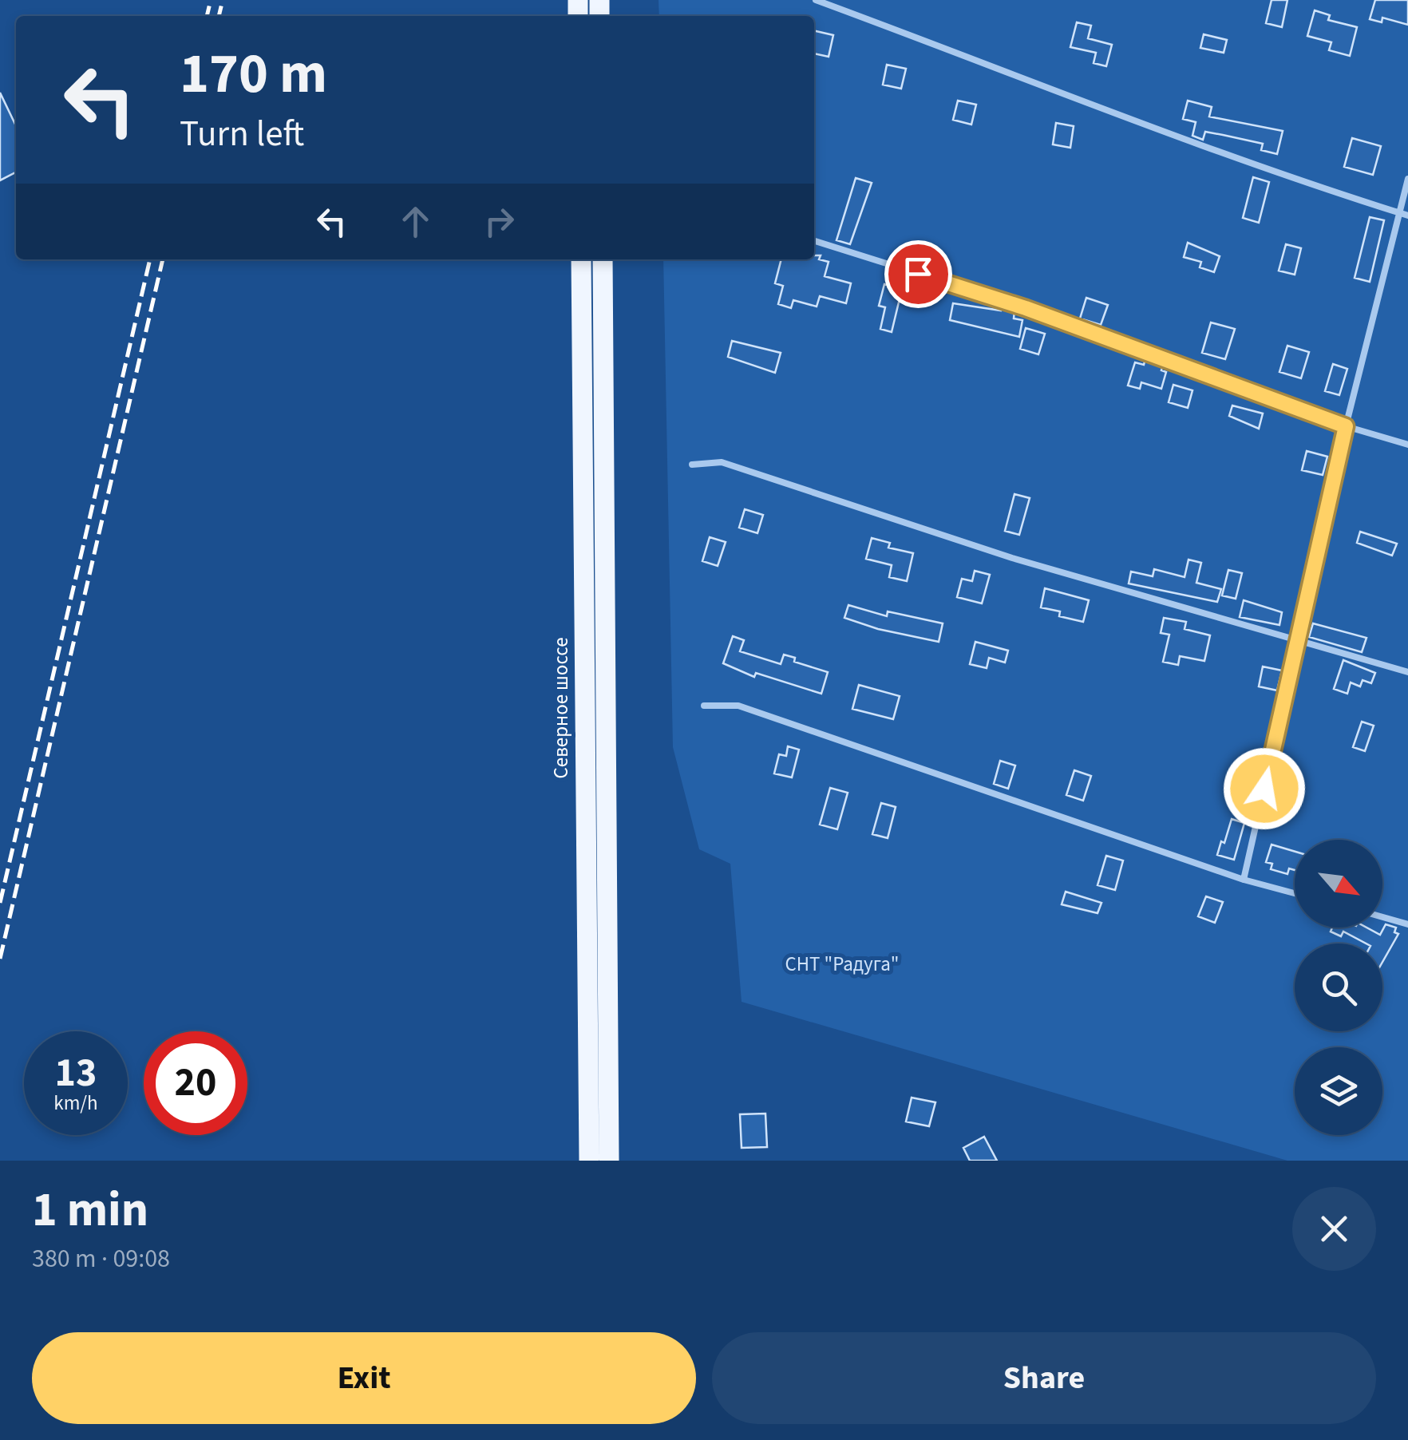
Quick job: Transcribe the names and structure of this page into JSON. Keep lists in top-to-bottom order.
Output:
{
  "streets": {
    "main road": ["Северное шоссе"]
  },
  "parks": ["СНТ \"Радуга\""],
  "north": "bottom right",
  "page": {
    "turn": ["170 m", "Turn left"],
    "speed": "13 km/h",
    "limit": "20",
    "heading": ["1 min", "380 m · 09:08"],
    "buttons": ["Exit", "Share"]
  }
}
